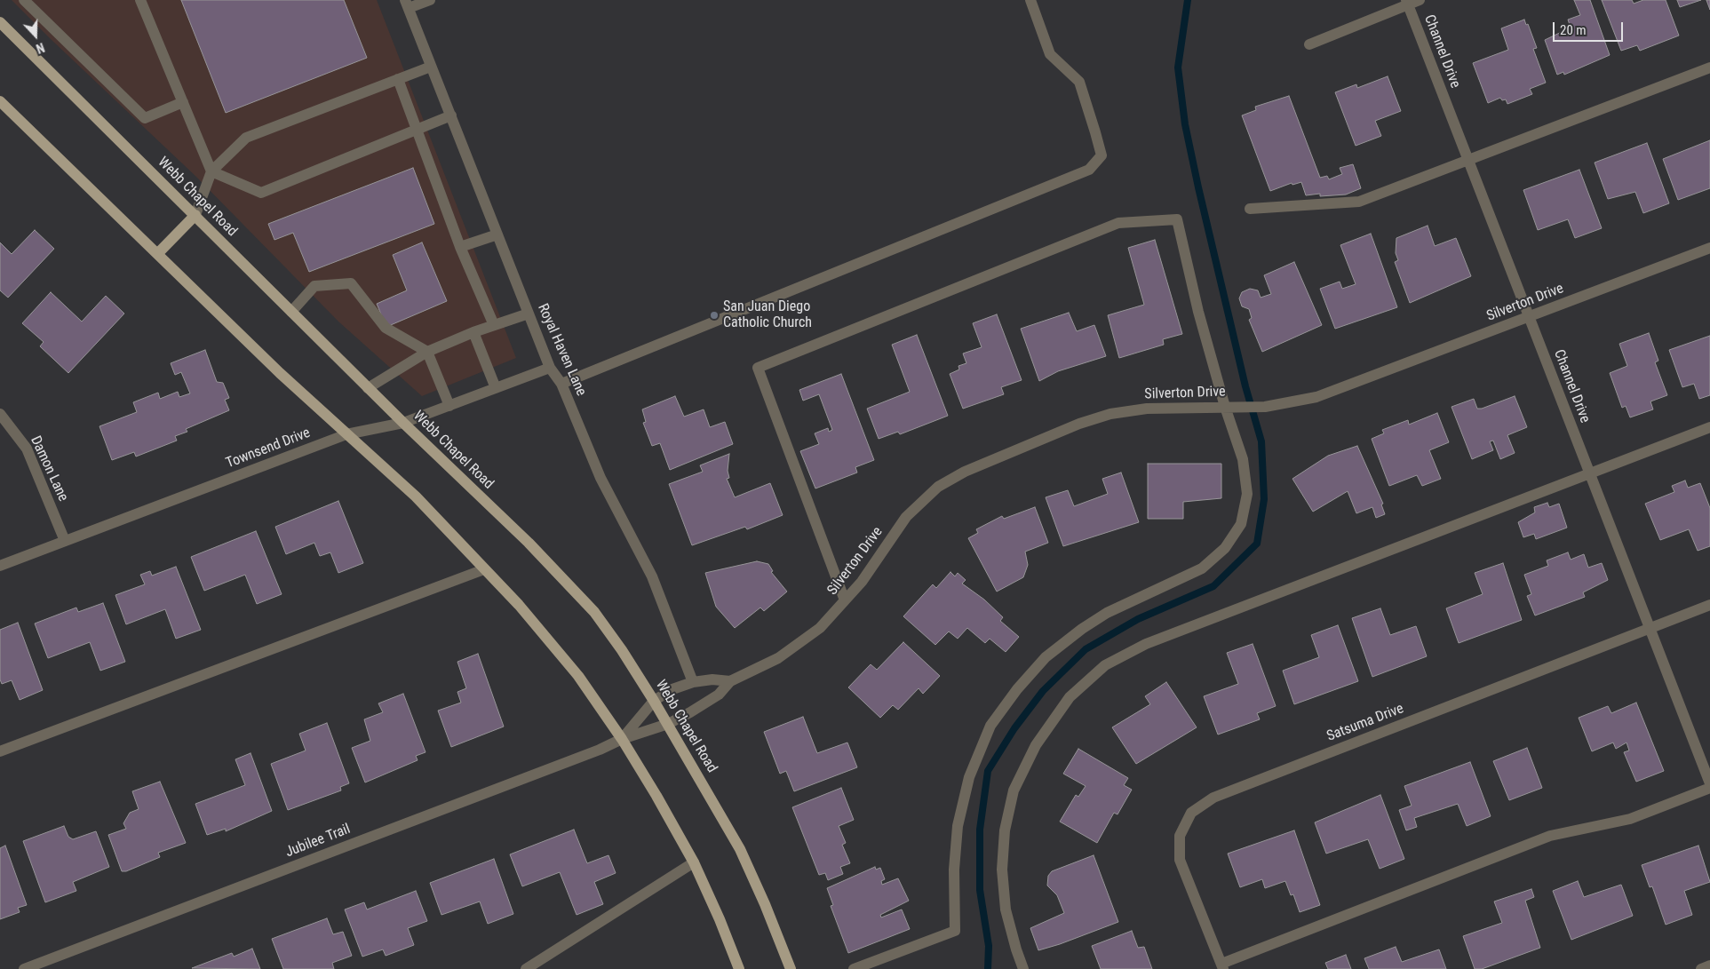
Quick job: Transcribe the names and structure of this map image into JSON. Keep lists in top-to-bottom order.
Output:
{
  "streets": {
    "main road": ["Webb Chapel Road"],
    "street": [
      "Channel Drive",
      "Silverton Drive",
      "Royal Haven Lane",
      "Townsend Drive",
      "Damon Lane",
      "Satsuma Drive",
      "Jubilee Trail"
    ]
  },
  "crossings": [
    ["Channel Drive", "Silverton Drive"],
    ["Channel Drive", "Satsuma Drive"],
    ["Webb Chapel Road", "Silverton Drive"],
    ["Webb Chapel Road", "Townsend Drive"],
    ["Silverton Drive", "Royal Haven Lane"],
    ["Silverton Drive", "Jubilee Trail"],
    ["Royal Haven Lane", "Townsend Drive"],
    ["Townsend Drive", "Damon Lane"]
  ],
  "places": ["San Juan Diego Catholic Church"],
  "scale_bar": "20 m",
  "north": "bottom"
}
